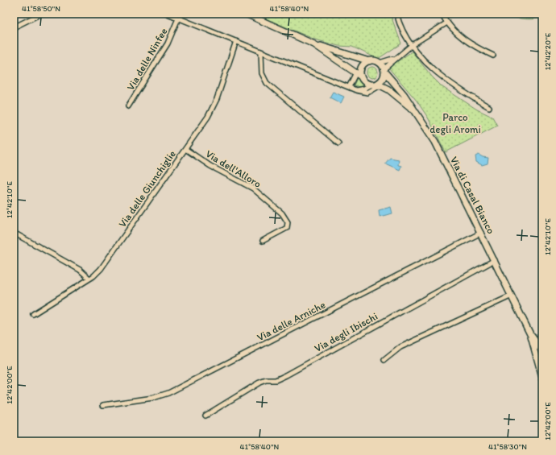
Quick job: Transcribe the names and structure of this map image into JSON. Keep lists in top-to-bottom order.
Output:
{
  "streets": {
    "main road": ["Via di Casal Bianco"],
    "street": [
      "Via delle Ninfee",
      "Via dell'Alloro",
      "Via delle Giunchiglie",
      "Via delle Arniche",
      "Via degli Ibischi"
    ]
  },
  "crossings": [
    ["Via dell'Alloro", "Via delle Giunchiglie"],
    ["Via di Casal Bianco", "Via delle Arniche"],
    ["Via di Casal Bianco", "Via degli Ibischi"]
  ],
  "parks": ["Parco degli Aromi"],
  "coordinates": [
    "41°58'50\"N",
    "41°58'40\"N",
    "12°42'20\"E",
    "12°42'10\"E",
    "12°42'00\"E",
    "41°58'30\"N"
  ]
}
